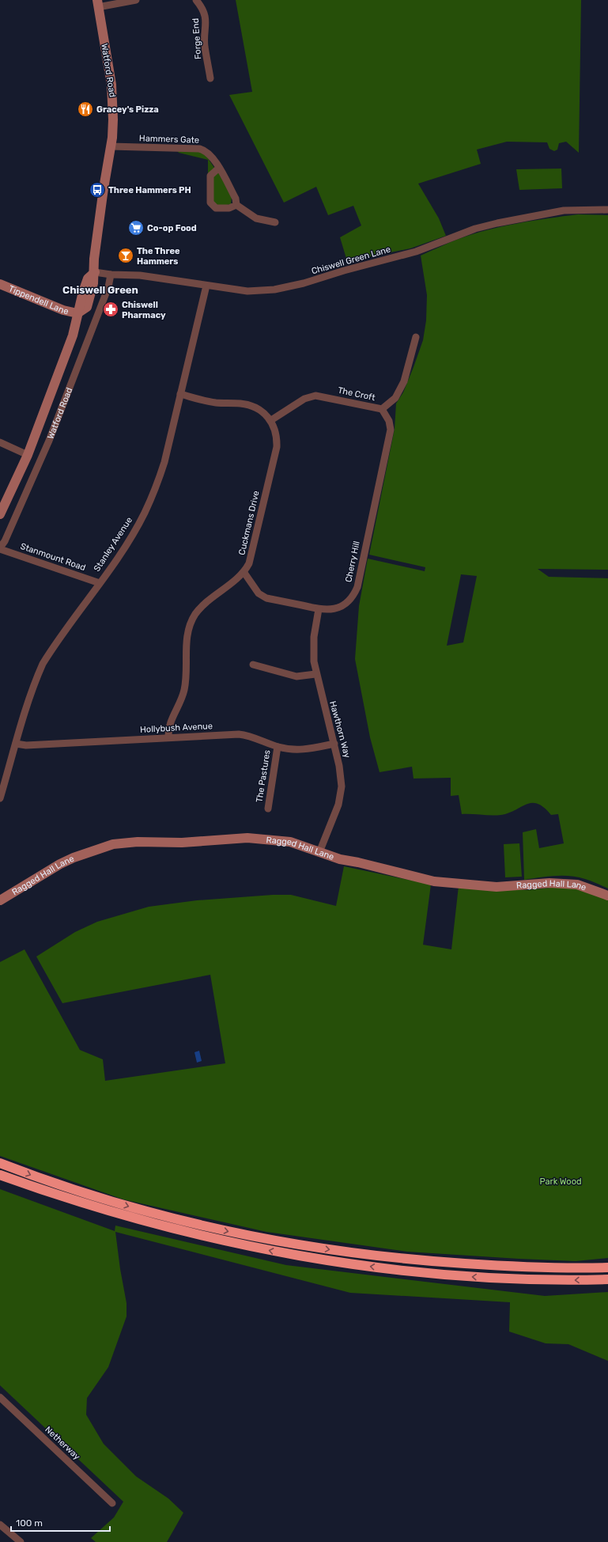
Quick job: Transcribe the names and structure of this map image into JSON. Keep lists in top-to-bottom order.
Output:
{
  "streets": {
    "street": [
      "Forge End",
      "Watford Road",
      "Hammers Gate",
      "Chiswell Green Lane",
      "Tippendell Lane",
      "The Croft",
      "Cuckmans Drive",
      "Stanley Avenue",
      "Stanmount Road",
      "Cherry Hill",
      "Hollybush Avenue",
      "Hawthorn Way",
      "The Pastures",
      "Ragged Hall Lane",
      "Netherway"
    ]
  },
  "crossings": [
    ["Watford Road", "Hammers Gate"],
    ["Watford Road", "Chiswell Green Lane"],
    ["Watford Road", "Tippendell Lane"],
    ["Watford Road", "Stanmount Road"],
    ["Chiswell Green Lane", "Stanley Avenue"],
    ["The Croft", "Cuckmans Drive"],
    ["The Croft", "Cherry Hill"],
    ["Cuckmans Drive", "Cherry Hill"],
    ["Cuckmans Drive", "Hollybush Avenue"],
    ["Stanley Avenue", "Stanmount Road"],
    ["Stanley Avenue", "Hollybush Avenue"],
    ["Cherry Hill", "Hawthorn Way"],
    ["Hollybush Avenue", "Hawthorn Way"],
    ["Hollybush Avenue", "The Pastures"],
    ["Hawthorn Way", "Ragged Hall Lane"]
  ],
  "districts": ["Chiswell Green"],
  "parks": ["Park Wood"],
  "places": {
    "restaurant": ["Gracey's Pizza"],
    "bus stop": ["Three Hammers PH"],
    "supermarket": ["Co-op Food"],
    "bar": ["The Three Hammers"],
    "pharmacy": ["Chiswell Pharmacy"]
  },
  "scale_bar": "100 m"
}
